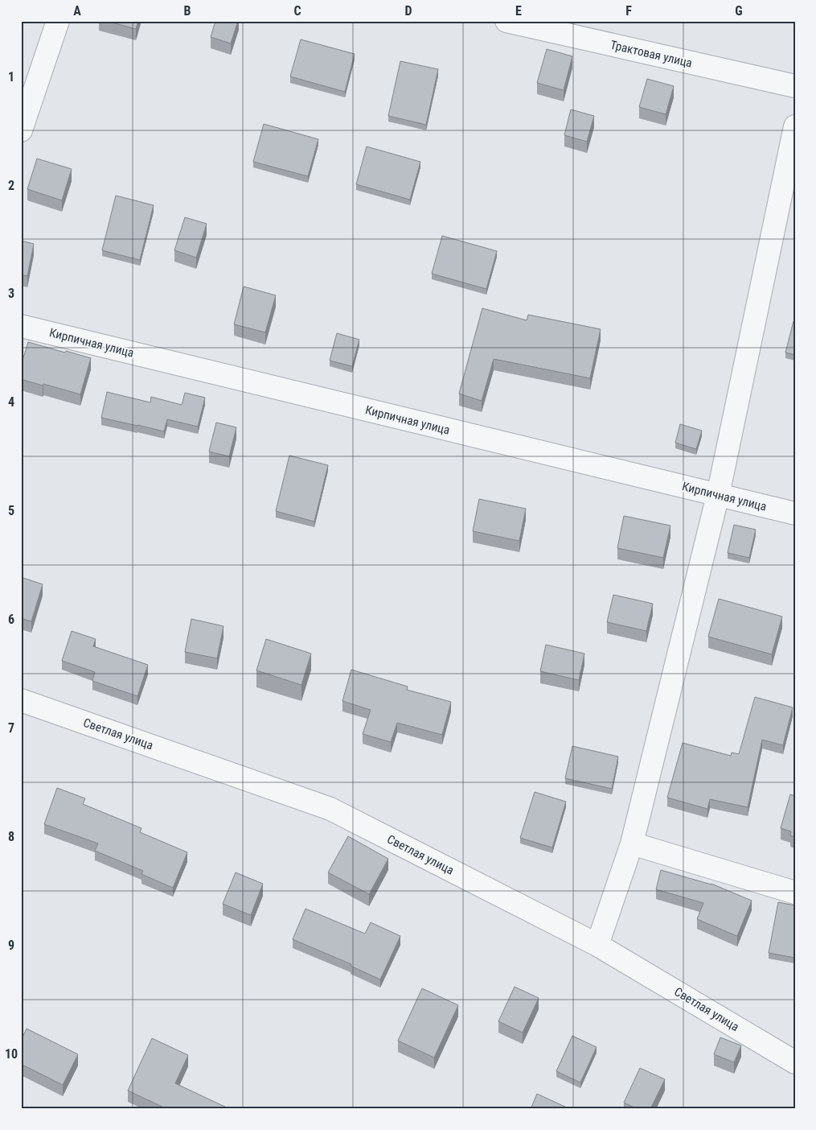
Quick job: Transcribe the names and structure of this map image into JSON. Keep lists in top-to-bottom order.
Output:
{
  "streets": {
    "street": ["Трактовая улица", "Кирпичная улица", "Светлая улица"]
  },
  "grid": {
    "columns": [
      "A",
      "B",
      "C",
      "D",
      "E",
      "F",
      "G"
    ],
    "rows": [
      "1",
      "2",
      "3",
      "4",
      "5",
      "6",
      "7",
      "8",
      "9",
      "10"
    ]
  }
}
